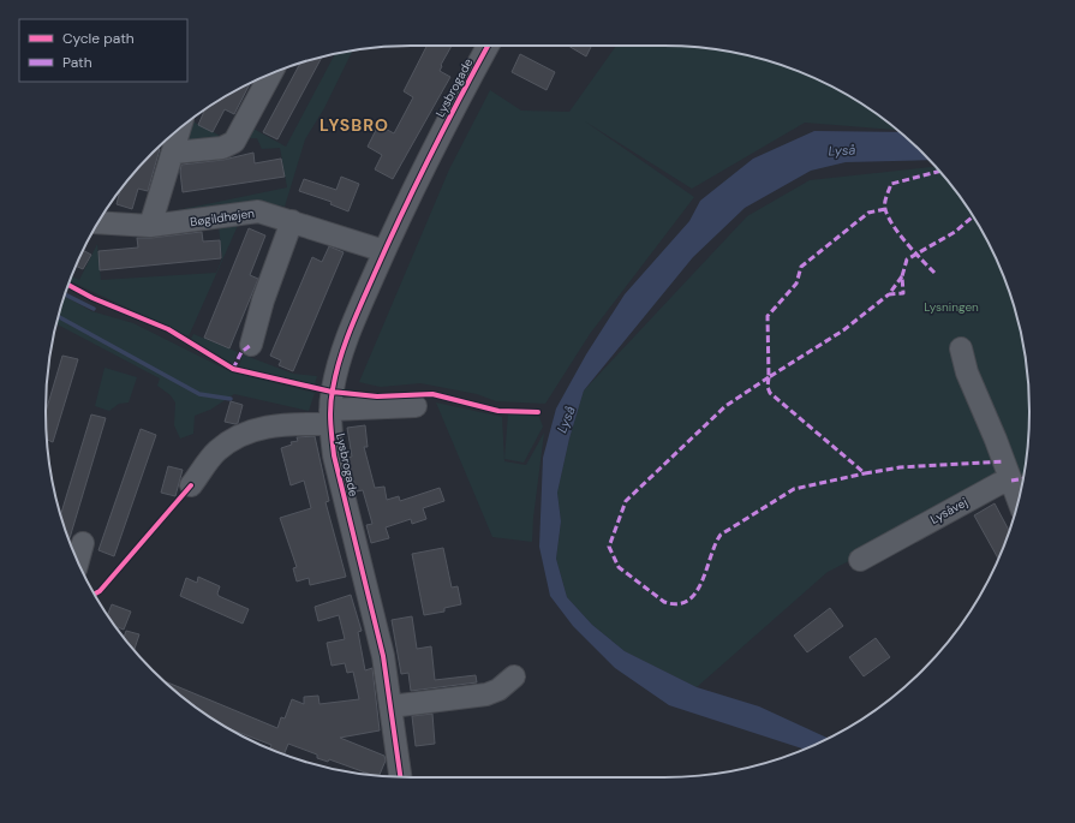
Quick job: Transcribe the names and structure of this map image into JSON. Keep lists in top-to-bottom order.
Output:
{
  "streets": {
    "street": ["Lysbrogade", "Bøgildhøjen", "Lysåvej"]
  },
  "crossings": [
    ["Lysbrogade", "Bøgildhøjen"]
  ],
  "districts": ["LYSBRO"],
  "water": ["Lyså"],
  "parks": ["Lysningen"],
  "legend": ["Cycle path", "Path"]
}
